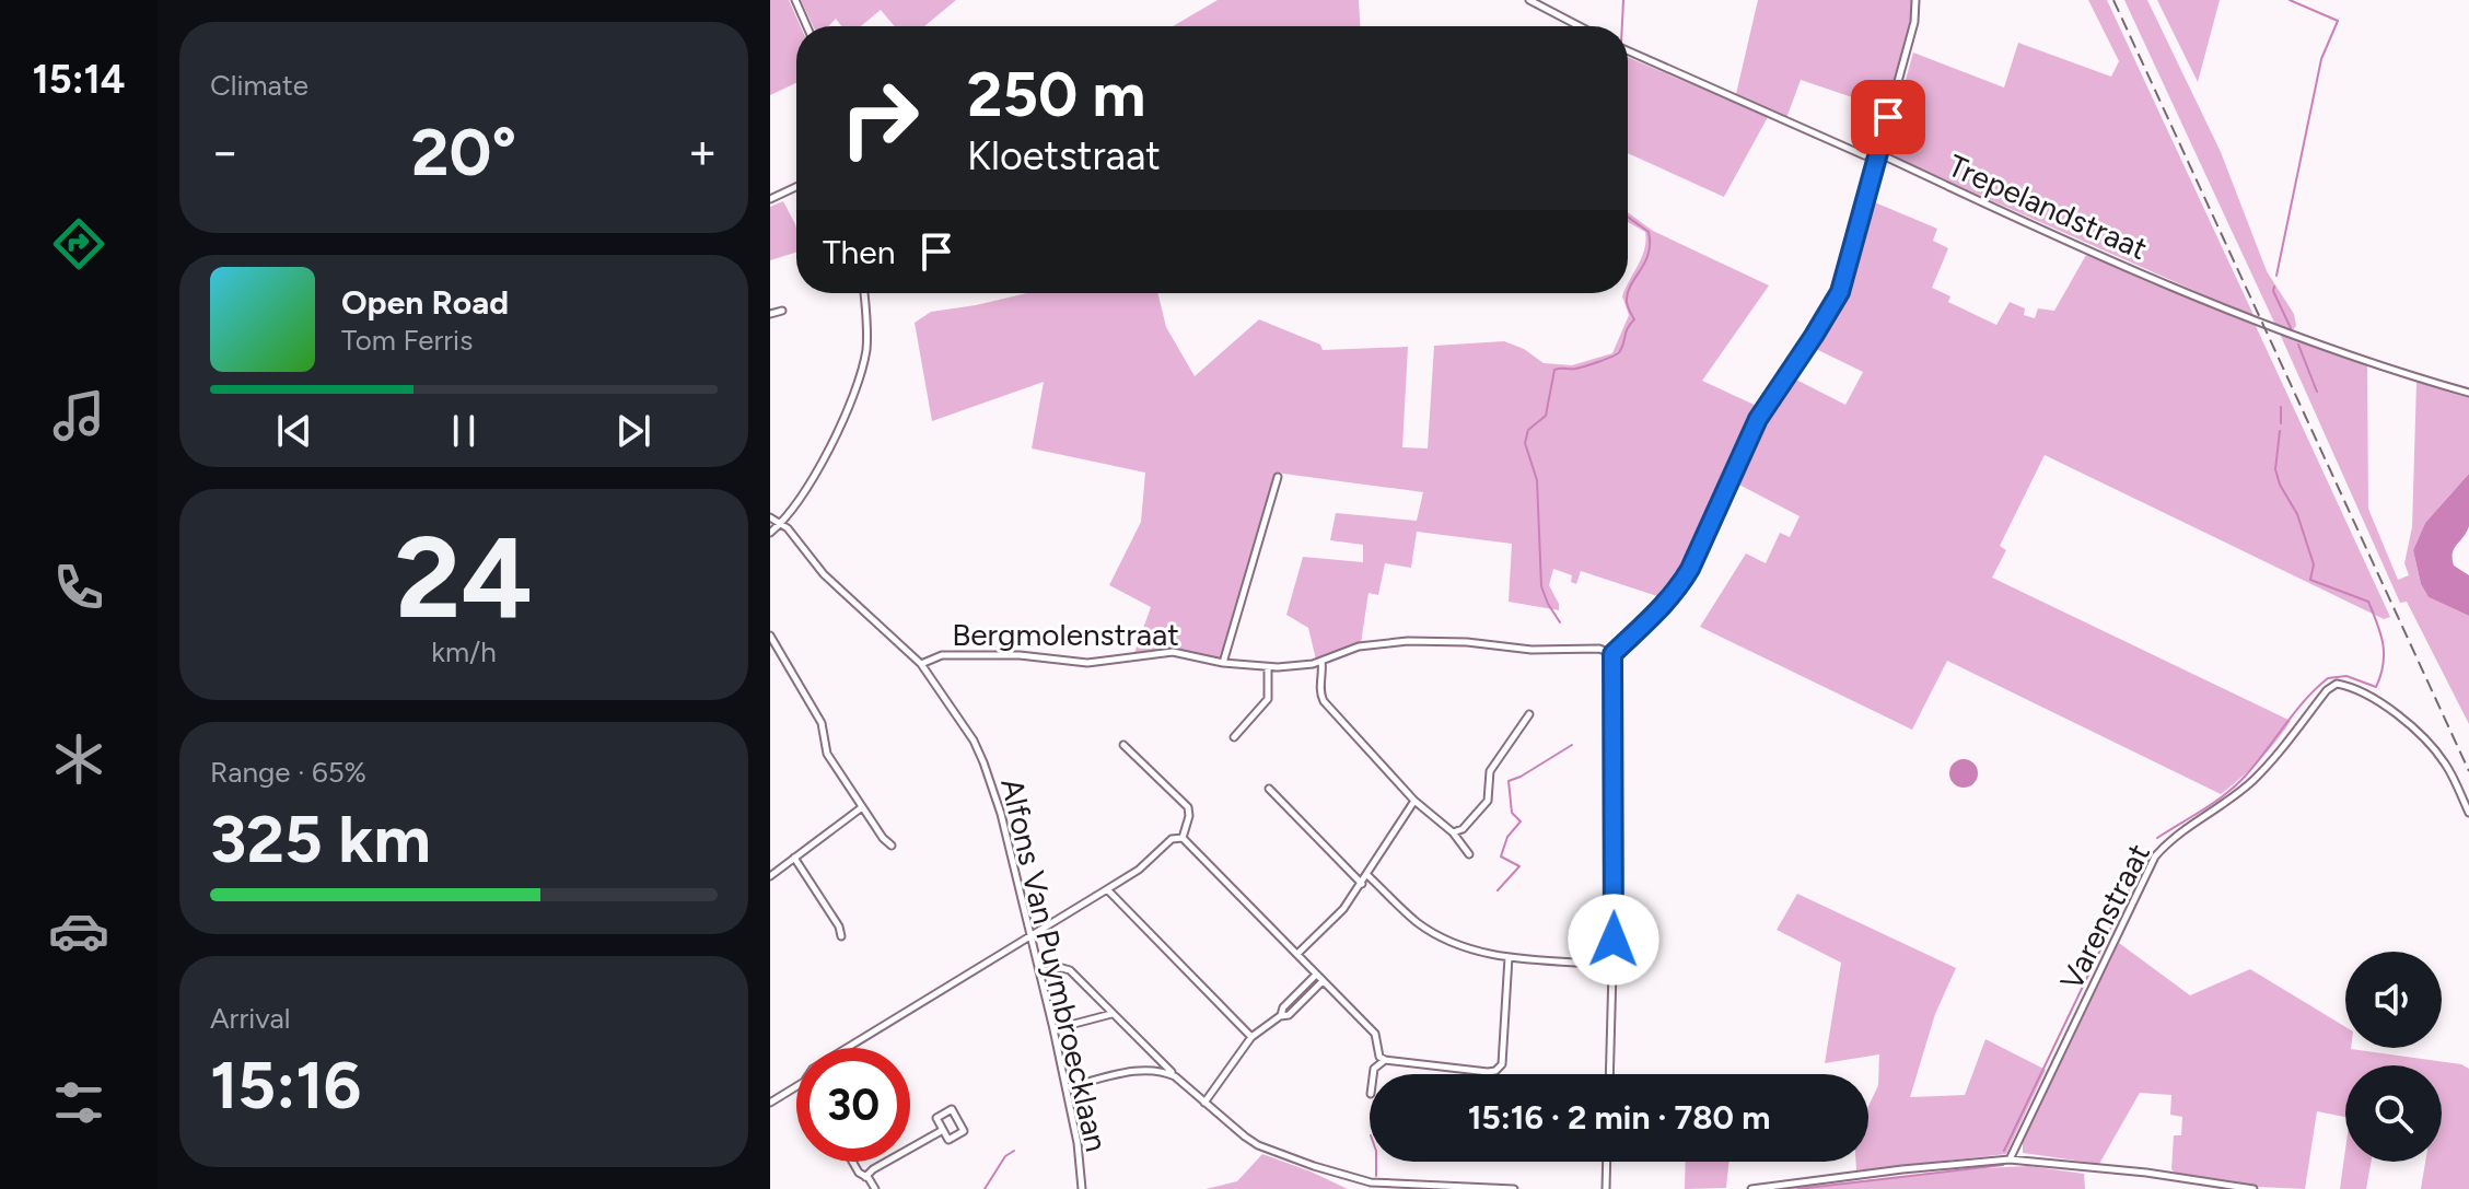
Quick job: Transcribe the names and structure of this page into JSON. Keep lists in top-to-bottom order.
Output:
{
  "streets": {
    "street": [
      "Trepelandstraat",
      "Bergmolenstraat",
      "Varenstraat",
      "Alfons Van Puymbroecklaan"
    ]
  },
  "crossings": [
    ["Bergmolenstraat", "Alfons Van Puymbroecklaan"]
  ],
  "page": {
    "tabs": "15:14",
    "tile": [
      "Climate",
      ["24", "km/h"],
      ["Range · 65%", "325 km"],
      ["Arrival", "15:16"]
    ],
    "turn": ["250 m", "Kloetstraat"],
    "heat": ["−", "20°", "+"],
    "then": "Then",
    "song": ["Open Road", "Tom Ferris"],
    "limit": "30",
    "trip": "15:16 · 2 min · 780 m"
  }
}
